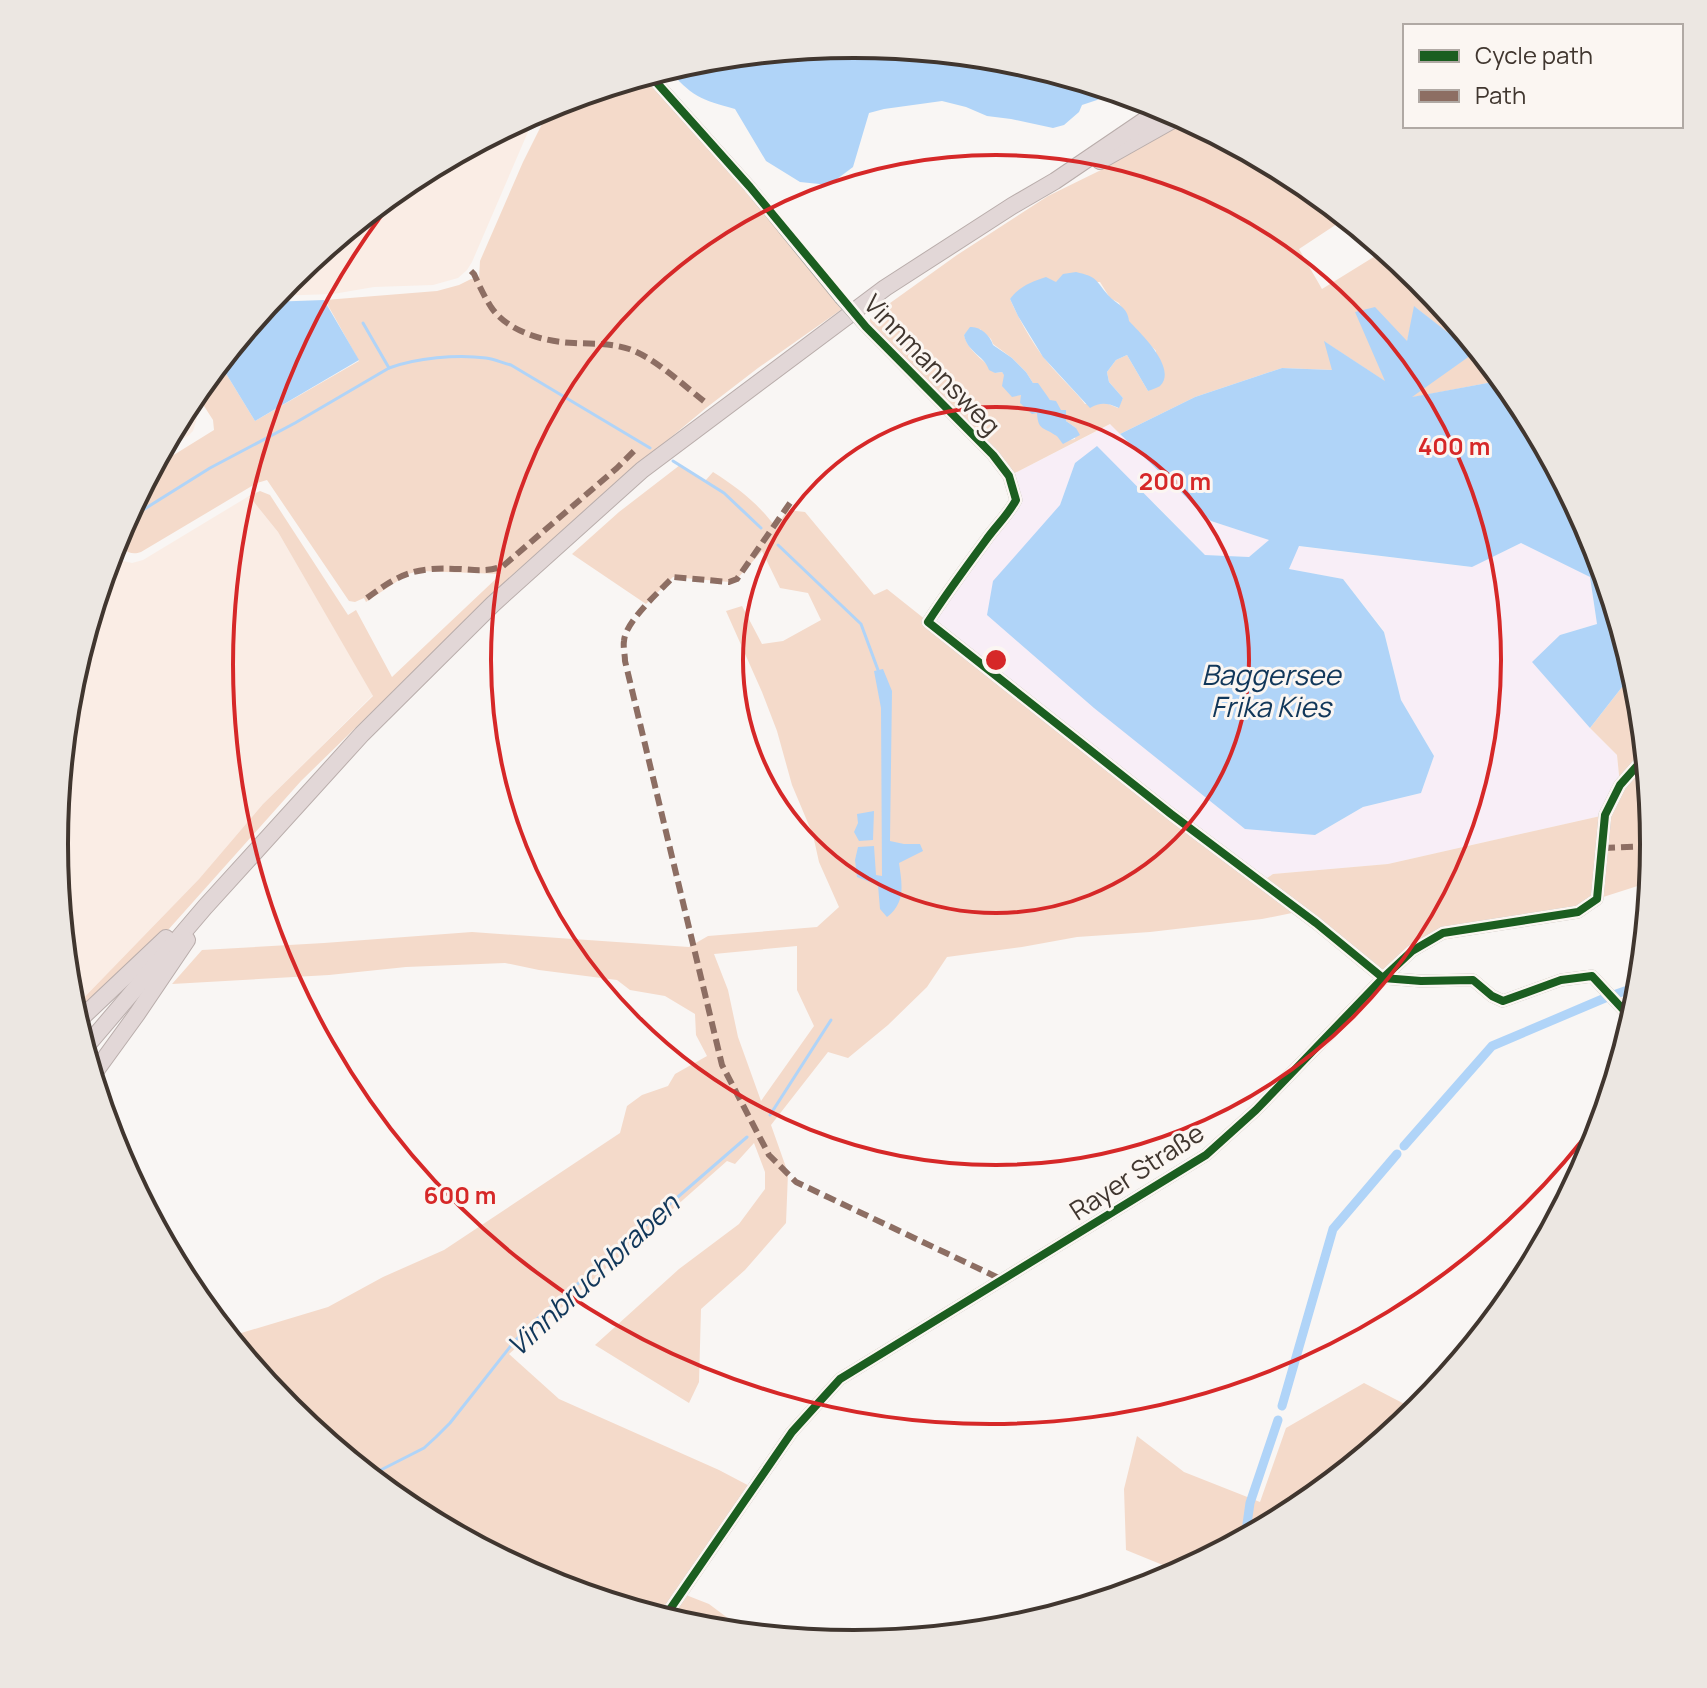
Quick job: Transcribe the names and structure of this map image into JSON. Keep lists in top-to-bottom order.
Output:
{
  "streets": {
    "street": ["Vinnmannsweg", "Rayer Straße"]
  },
  "crossings": [
    ["Vinnmannsweg", "Rayer Straße"]
  ],
  "water": ["Baggersee Frika Kies", "Vinnbruchbraben"],
  "legend": ["Cycle path", "Path"],
  "rings": ["400 m", "200 m", "600 m"]
}
